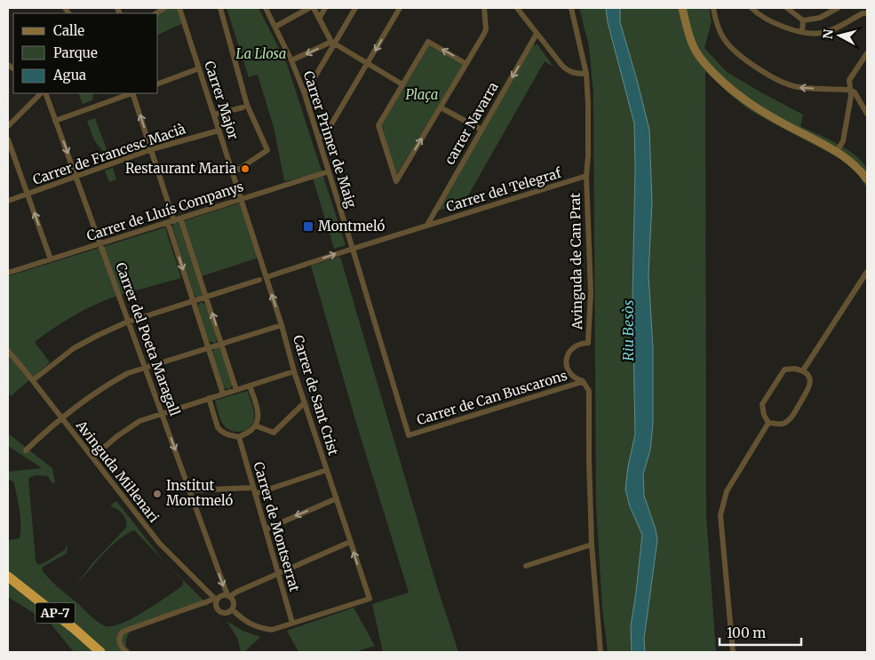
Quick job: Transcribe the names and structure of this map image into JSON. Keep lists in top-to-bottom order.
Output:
{
  "streets": {
    "highway": ["AP-7"],
    "street": [
      "Carrer Major",
      "carrer Navarra",
      "Carrer Primer de Maig",
      "Carrer de Francesc Macià",
      "Carrer del Telegraf",
      "Carrer de Lluís Companys",
      "Avinguda de Can Prat",
      "Carrer del Poeta Maragall",
      "Carrer de Sant Crist",
      "Carrer de Can Buscarons",
      "Avinguda Mil·lenari",
      "Carrer de Montserrat"
    ]
  },
  "crossings": [
    ["Carrer Major", "Carrer de Francesc Macià"],
    ["Carrer Major", "Carrer de Lluís Companys"],
    ["Carrer Major", "Carrer de Sant Crist"],
    ["carrer Navarra", "Carrer del Telegraf"],
    ["Carrer Primer de Maig", "Carrer del Telegraf"],
    ["Carrer Primer de Maig", "Carrer de Lluís Companys"],
    ["Carrer Primer de Maig", "Carrer de Can Buscarons"],
    ["Carrer de Francesc Macià", "Carrer del Poeta Maragall"],
    ["Carrer del Telegraf", "Avinguda de Can Prat"],
    ["Carrer del Telegraf", "Carrer de Sant Crist"],
    ["Carrer de Lluís Companys", "Carrer del Poeta Maragall"],
    ["Carrer de Lluís Companys", "Carrer de Sant Crist"],
    ["Avinguda de Can Prat", "Carrer de Can Buscarons"],
    ["Carrer del Poeta Maragall", "Avinguda Mil·lenari"],
    ["Carrer de Sant Crist", "Carrer de Montserrat"]
  ],
  "one_way": ["Carrer del Poeta Maragall"],
  "water": ["Riu Besòs"],
  "parks": ["La Llosa", "Plaça"],
  "places": {
    "other": ["Restaurant Maria", "Institut Montmeló"],
    "transit": ["Montmeló"]
  },
  "legend": ["Calle", "Parque", "Agua"],
  "scale_bar": "100 m",
  "north": "left"
}
